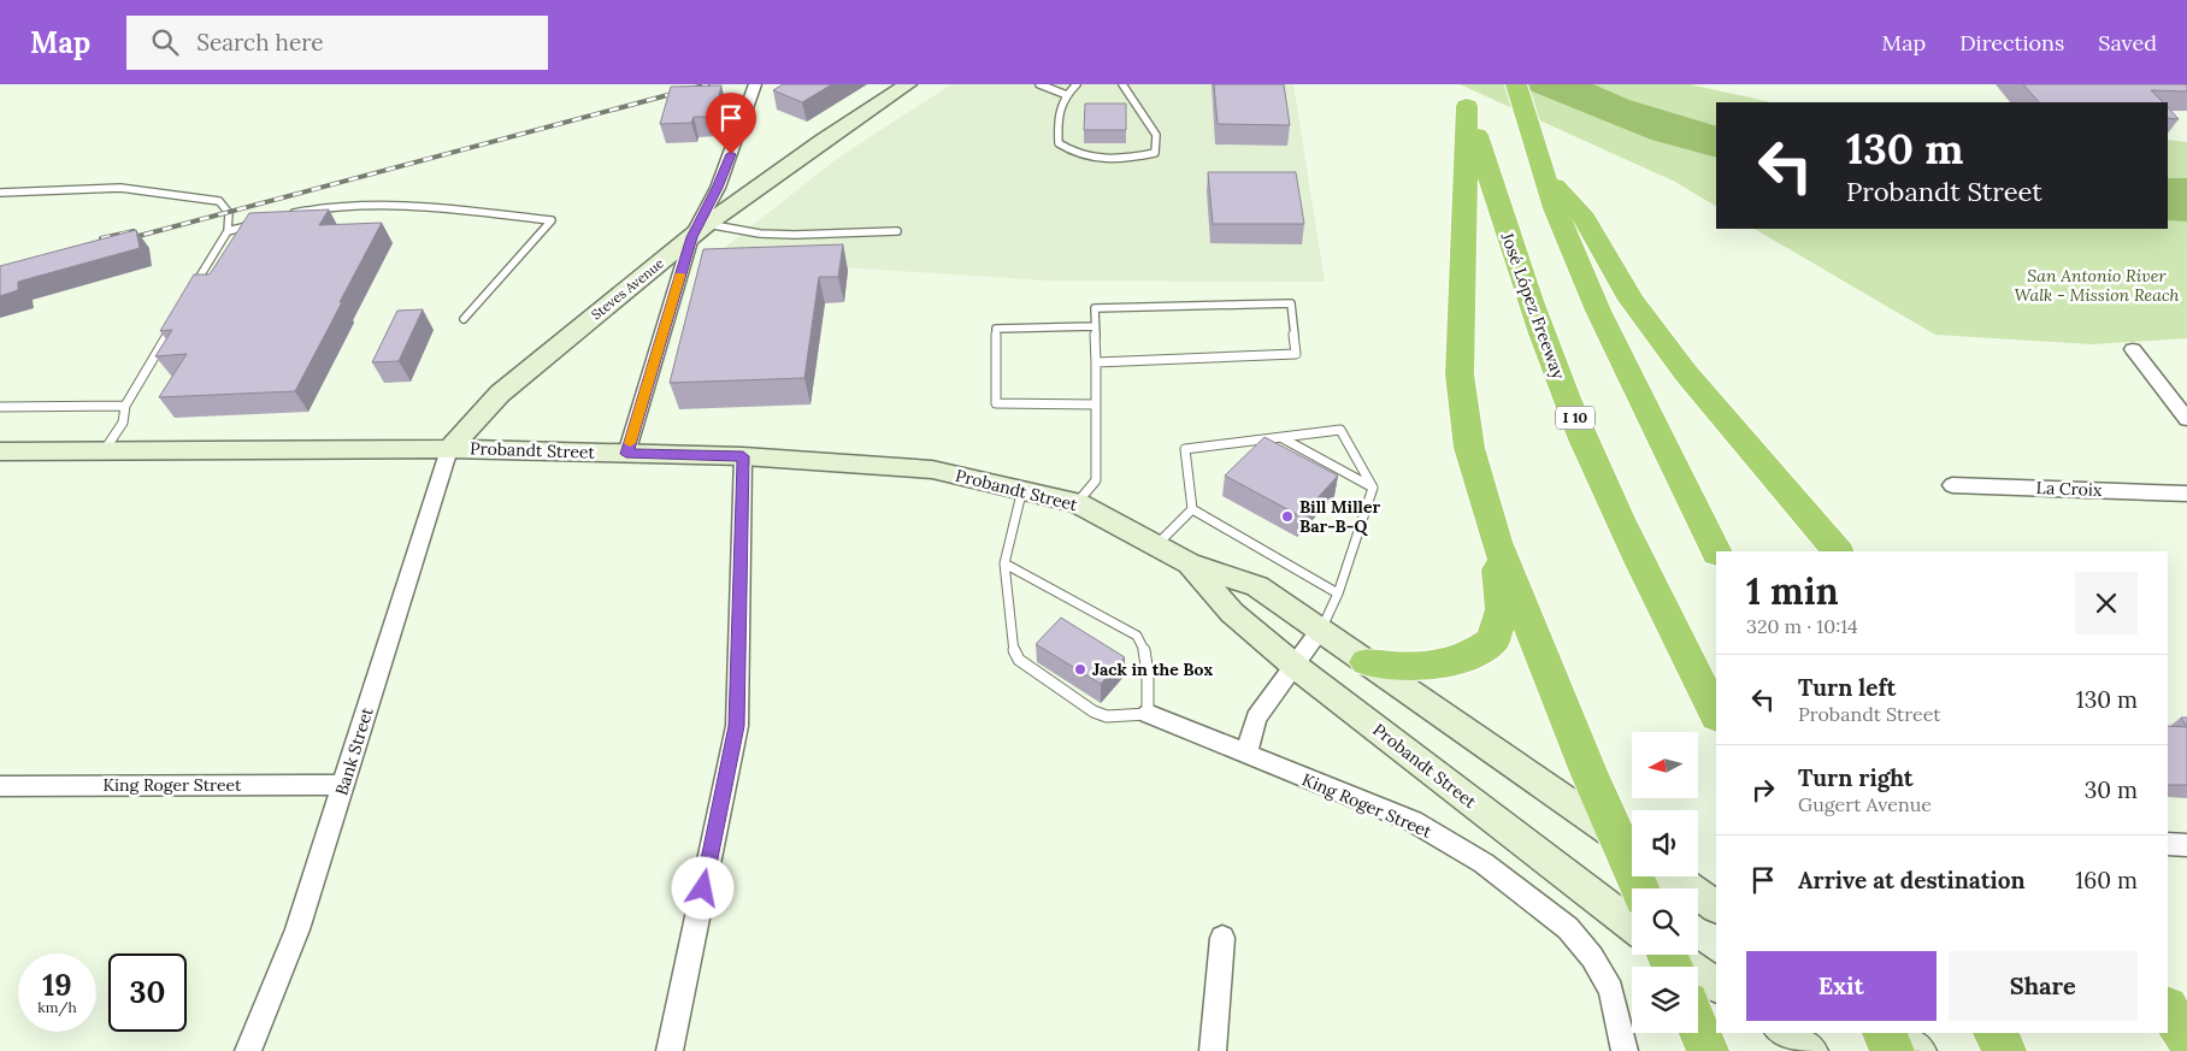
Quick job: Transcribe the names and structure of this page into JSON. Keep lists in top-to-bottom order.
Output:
{
  "streets": {
    "highway": ["José López Freeway", "I 10"],
    "main road": ["Steves Avenue", "Probandt Street"],
    "street": ["La Croix", "Bank Street", "King Roger Street"]
  },
  "crossings": [
    ["Steves Avenue", "Probandt Street"],
    ["Steves Avenue", "Bank Street"],
    ["Probandt Street", "Bank Street"],
    ["Bank Street", "King Roger Street"]
  ],
  "parks": ["San Antonio River Walk - Mission Reach"],
  "places": ["Bill Miller Bar-B-Q", "Jack in the Box"],
  "north": "left",
  "page": {
    "header": "Map",
    "search": "Search here",
    "nav": ["Map", "Directions", "Saved"],
    "turn": ["130 m", "Probandt Street"],
    "heading": ["1 min", "320 m · 10:14"],
    "list": [
      {
        "name": "Turn left",
        "note": "Probandt Street",
        "value": "130 m"
      },
      {
        "name": "Turn right",
        "note": "Gugert Avenue",
        "value": "30 m"
      },
      {
        "name": "Arrive at destination",
        "value": "160 m"
      }
    ],
    "buttons": ["Exit", "Share"],
    "speed": "19 km/h",
    "limit": "30"
  }
}
